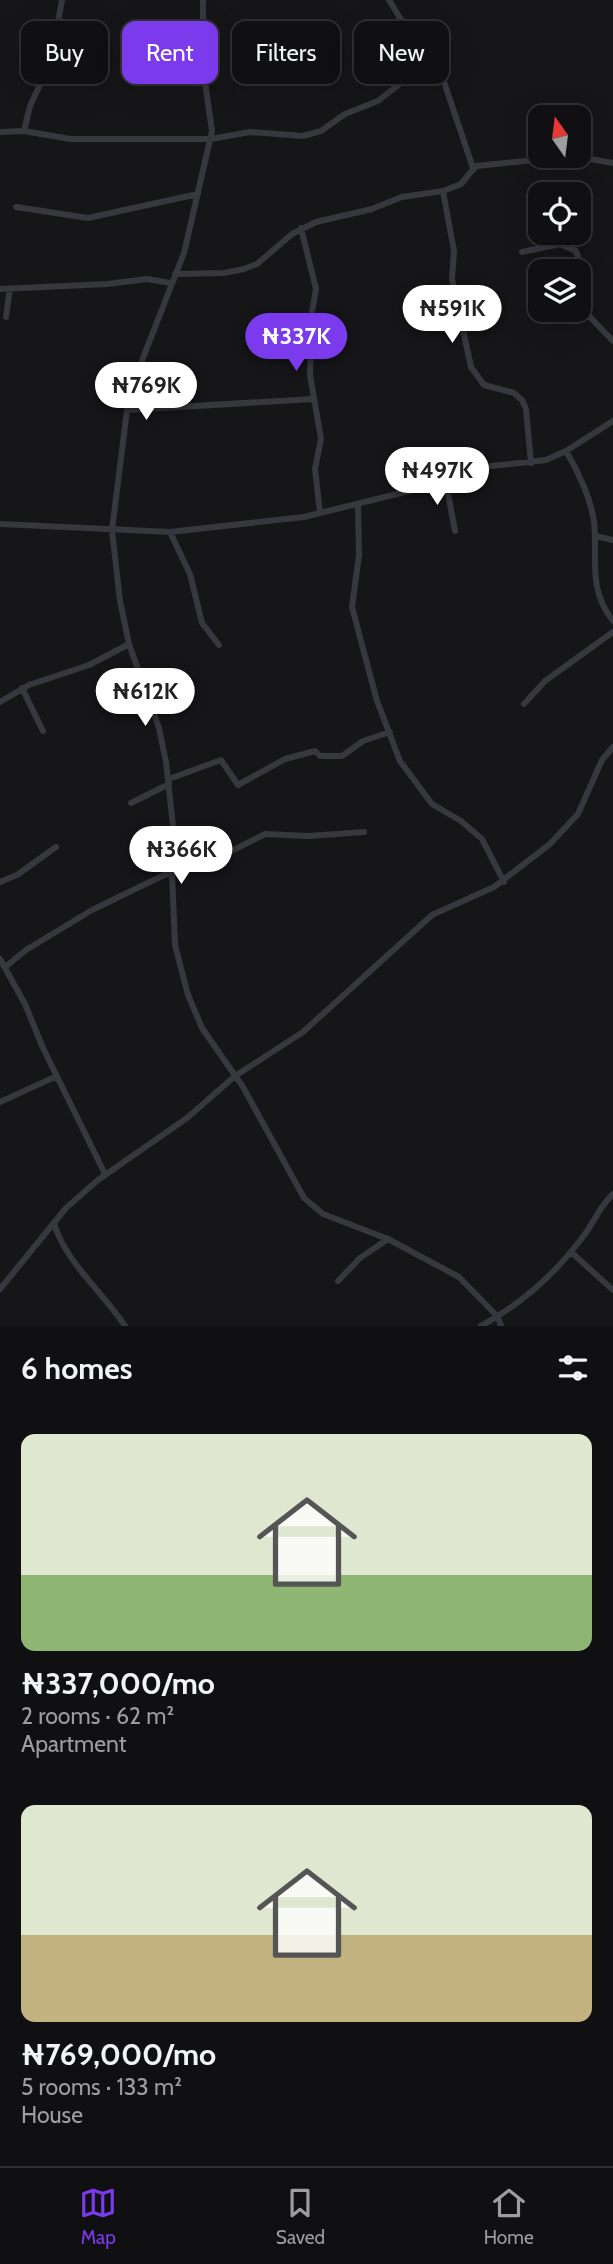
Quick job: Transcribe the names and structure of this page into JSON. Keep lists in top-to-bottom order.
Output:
{
  "north": "top",
  "page": {
    "chip": [
      "Buy",
      "Rent",
      "Filters",
      "New"
    ],
    "price": [
      "₦591K",
      "₦337K",
      "₦769K",
      "₦497K",
      "₦612K",
      "₦366K"
    ],
    "heading": "6 homes",
    "list": [
      {
        "name": "₦337,000/mo",
        "note": "2 rooms · 62 m² · Apartment"
      },
      {
        "name": "₦769,000/mo",
        "note": "5 rooms · 133 m² · House"
      }
    ],
    "tabs": ["Map", "Saved", "Home"]
  }
}
